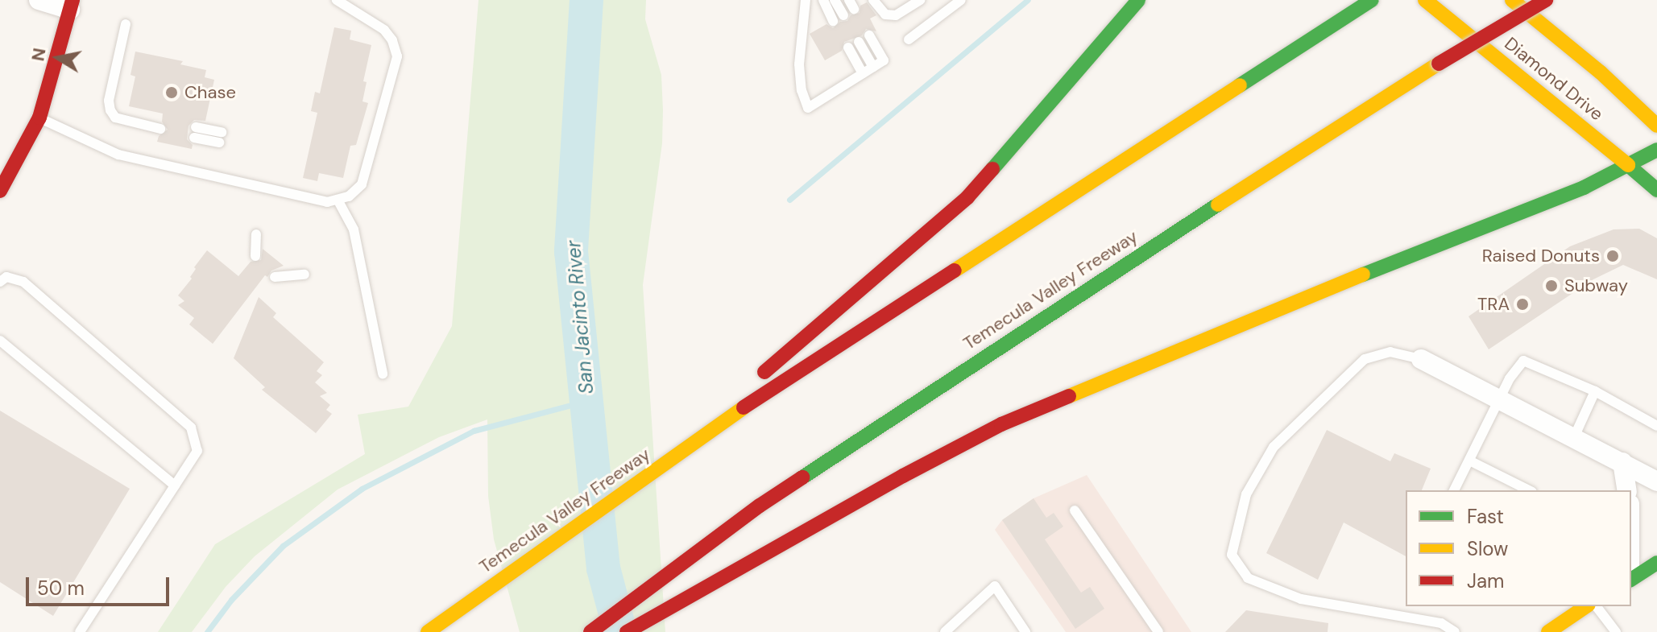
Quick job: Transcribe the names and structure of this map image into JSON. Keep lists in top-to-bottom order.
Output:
{
  "streets": {
    "main road": ["Diamond Drive", "Temecula Valley Freeway"]
  },
  "water": ["San Jacinto River"],
  "places": [
    "Chase",
    "Raised Donuts",
    "Subway",
    "TRA"
  ],
  "legend": ["Fast", "Slow", "Jam"],
  "scale_bar": "50 m",
  "north": "left"
}
